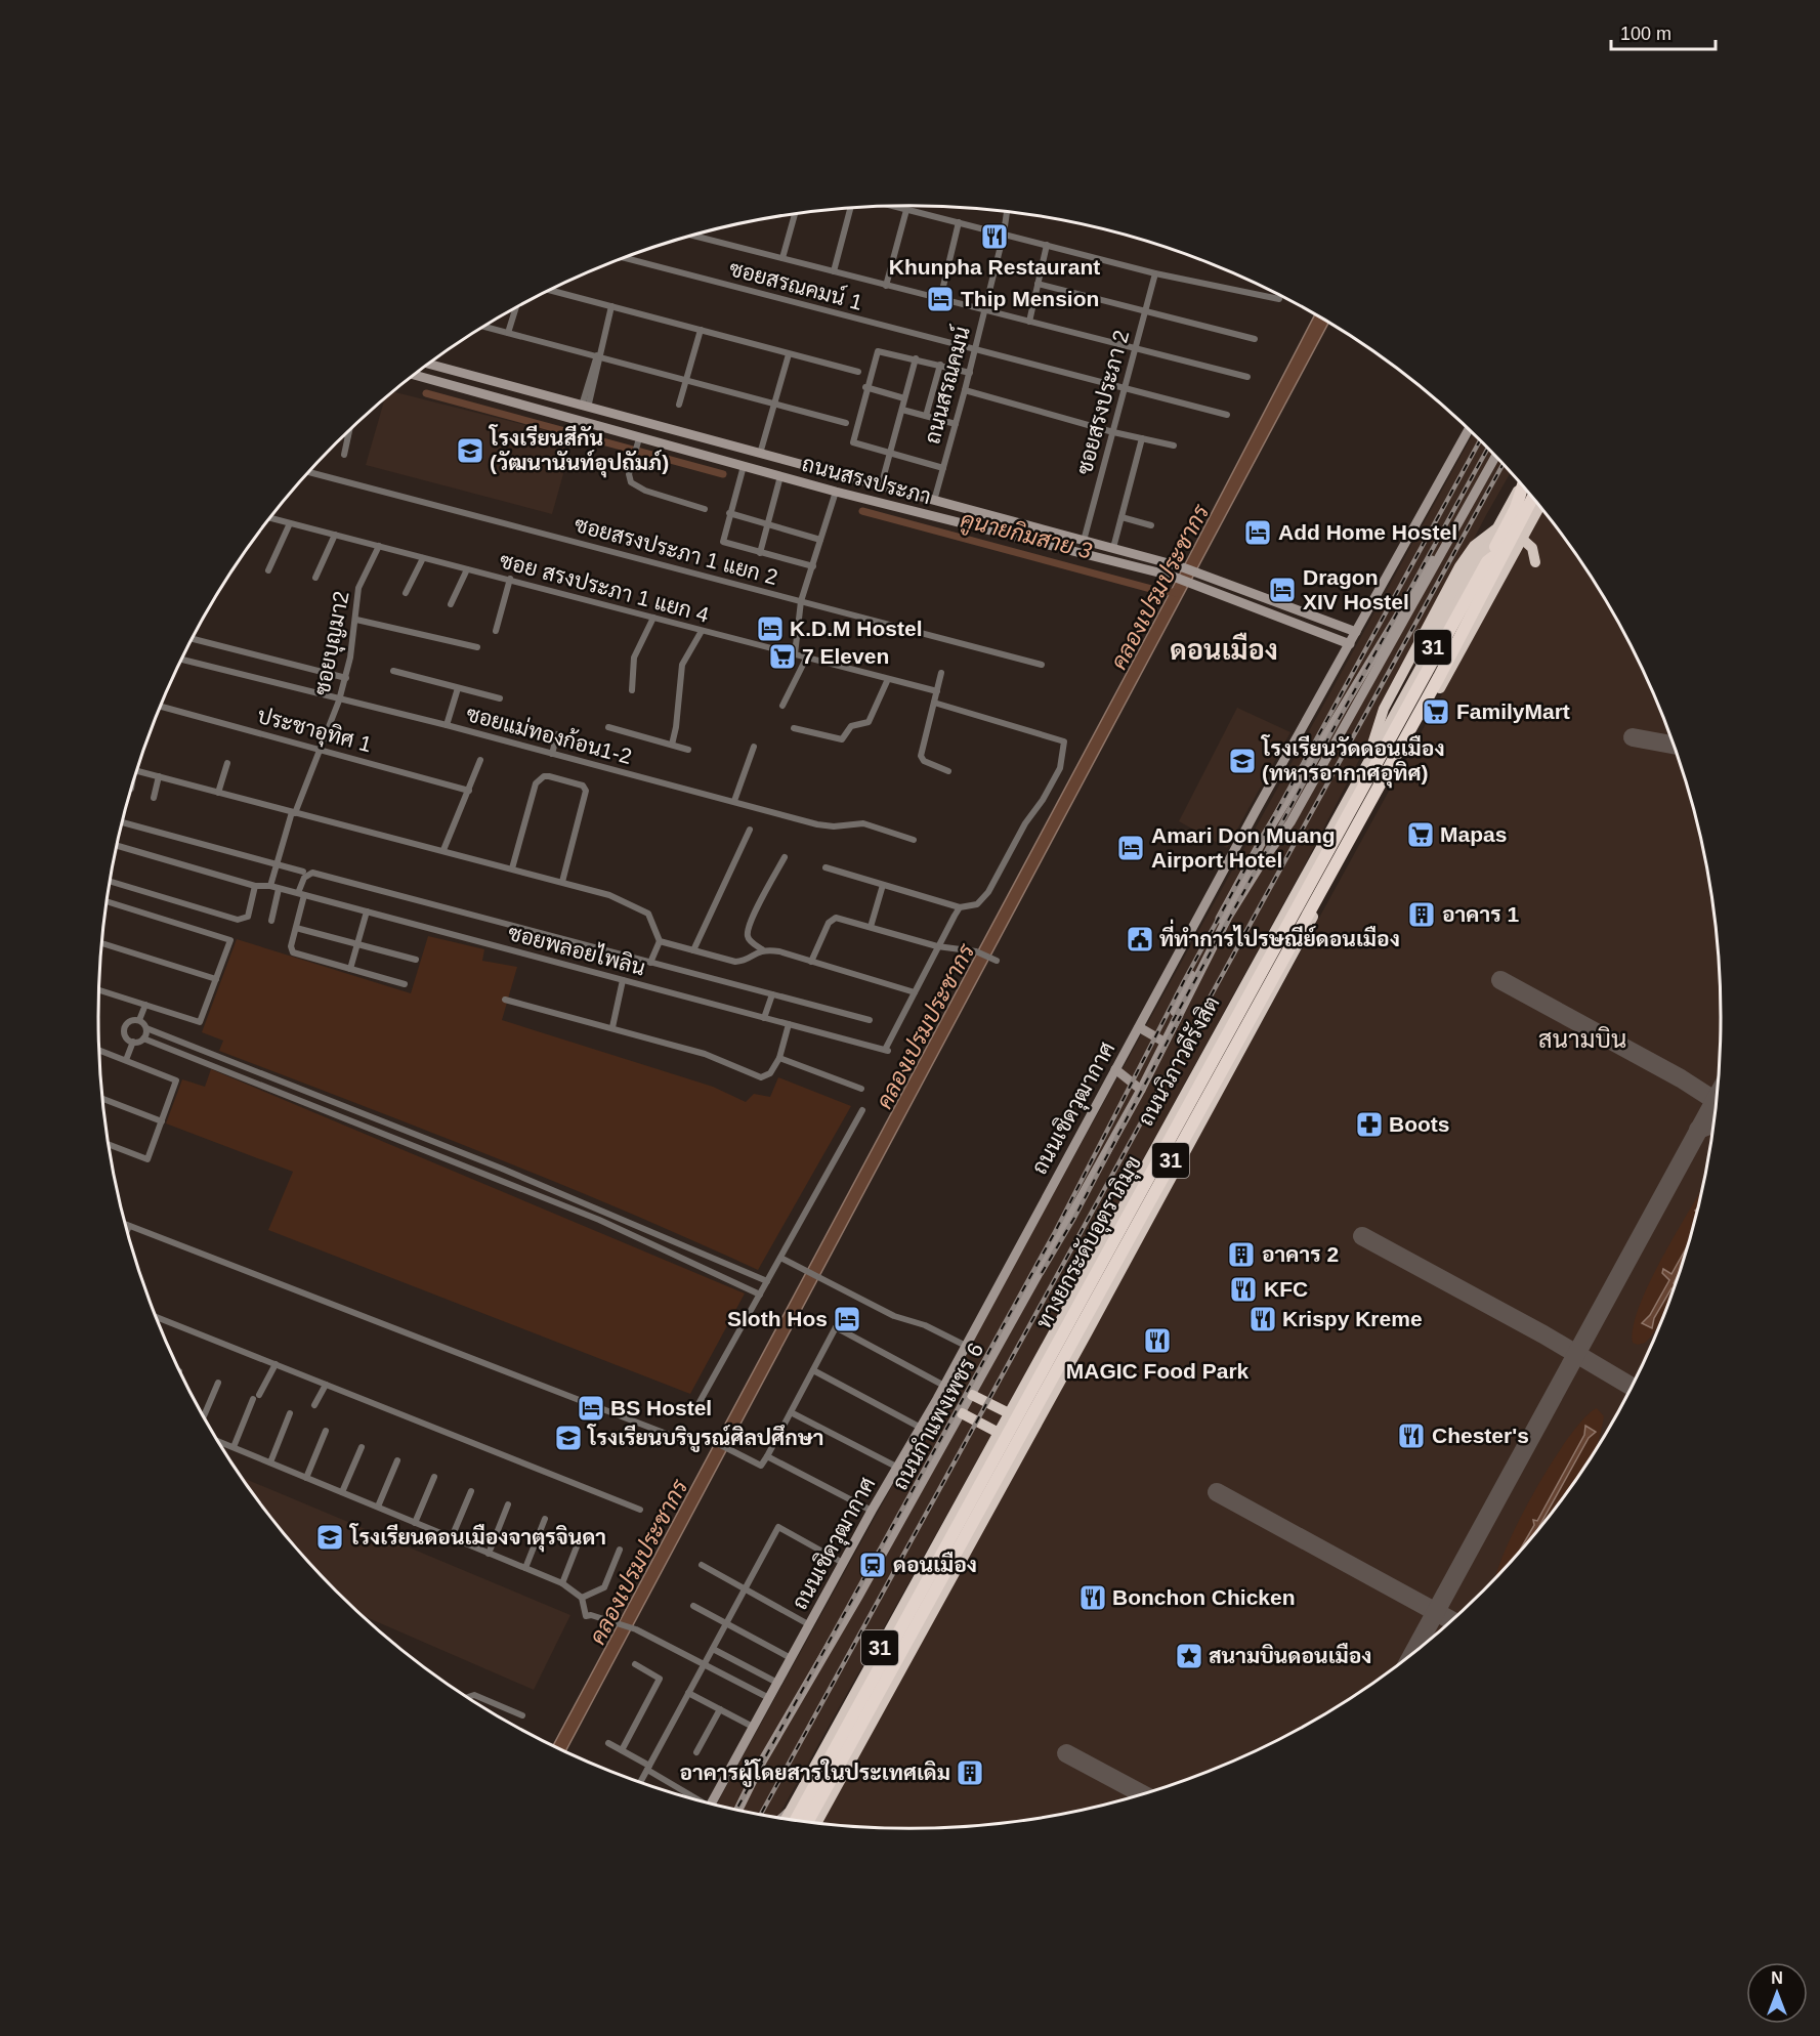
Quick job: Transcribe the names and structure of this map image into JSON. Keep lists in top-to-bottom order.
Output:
{
  "streets": {
    "highway": ["31", "ถนนวิภาวดีรังสิต", "ทางยกระดับอุตราภิมุข"],
    "main road": ["ถนนสรงประภา", "ถนนเชิดวุฒากาศ", "ถนนกำแพงเพชร 6"],
    "street": [
      "ซอยสรณคมน์ 1",
      "ถนนสรณคมน์",
      "ซอยสรงประภา 2",
      "ซอยสรงประภา 1 แยก 2",
      "ซอย สรงประภา 1 แยก 4",
      "ซอยบุญมา2",
      "ประชาอุทิศ 1",
      "ซอยแม่ทองก้อน1-2",
      "ซอยพลอยไพลิน"
    ]
  },
  "crossings": [
    ["ซอยสรณคมน์ 1", "ถนนสรณคมน์"],
    ["ซอยสรณคมน์ 1", "ซอยสรงประภา 2"],
    ["ถนนสรณคมน์", "ถนนสรงประภา"],
    ["ซอยสรงประภา 2", "ถนนสรงประภา"],
    ["ถนนสรงประภา", "ถนนเชิดวุฒากาศ"],
    ["ซอย สรงประภา 1 แยก 4", "ซอยบุญมา2"],
    ["ซอยบุญมา2", "ประชาอุทิศ 1"],
    ["ซอยบุญมา2", "ซอยแม่ทองก้อน1-2"],
    ["ซอยบุญมา2", "ซอยพลอยไพลิน"]
  ],
  "districts": ["ดอนเมือง", "สนามบิน"],
  "water": ["คูนายกิมสาย 3", "คลองเปรมประชากร"],
  "places": {
    "restaurant": [
      "Khunpha Restaurant",
      "KFC",
      "Krispy Kreme",
      "MAGIC Food Park",
      "Chester's",
      "Bonchon Chicken"
    ],
    "hotel": [
      "Thip Mension",
      "Add Home Hostel",
      "Dragon XIV Hostel",
      "K.D.M Hostel",
      "Amari Don Muang Airport Hotel",
      "Sloth Hos",
      "BS Hostel"
    ],
    "school or university": [
      "โรงเรียนสีกัน (วัฒนานันท์อุปถัมภ์)",
      "โรงเรียนวัดดอนเมือง (ทหารอากาศอุทิศ)",
      "โรงเรียนบริบูรณ์ศิลปศึกษา",
      "โรงเรียนดอนเมืองจาตุรจินดา"
    ],
    "supermarket": ["7 Eleven", "FamilyMart", "Mapas"],
    "building": ["อาคาร 1", "อาคาร 2", "อาคารผู้โดยสารในประเทศเดิม"],
    "public building": ["ที่ทำการไปรษณีย์ดอนเมือง"],
    "pharmacy": ["Boots"],
    "station": ["ดอนเมือง"],
    "place": ["สนามบินดอนเมือง"]
  },
  "scale_bar": "100 m",
  "north": "top"
}
